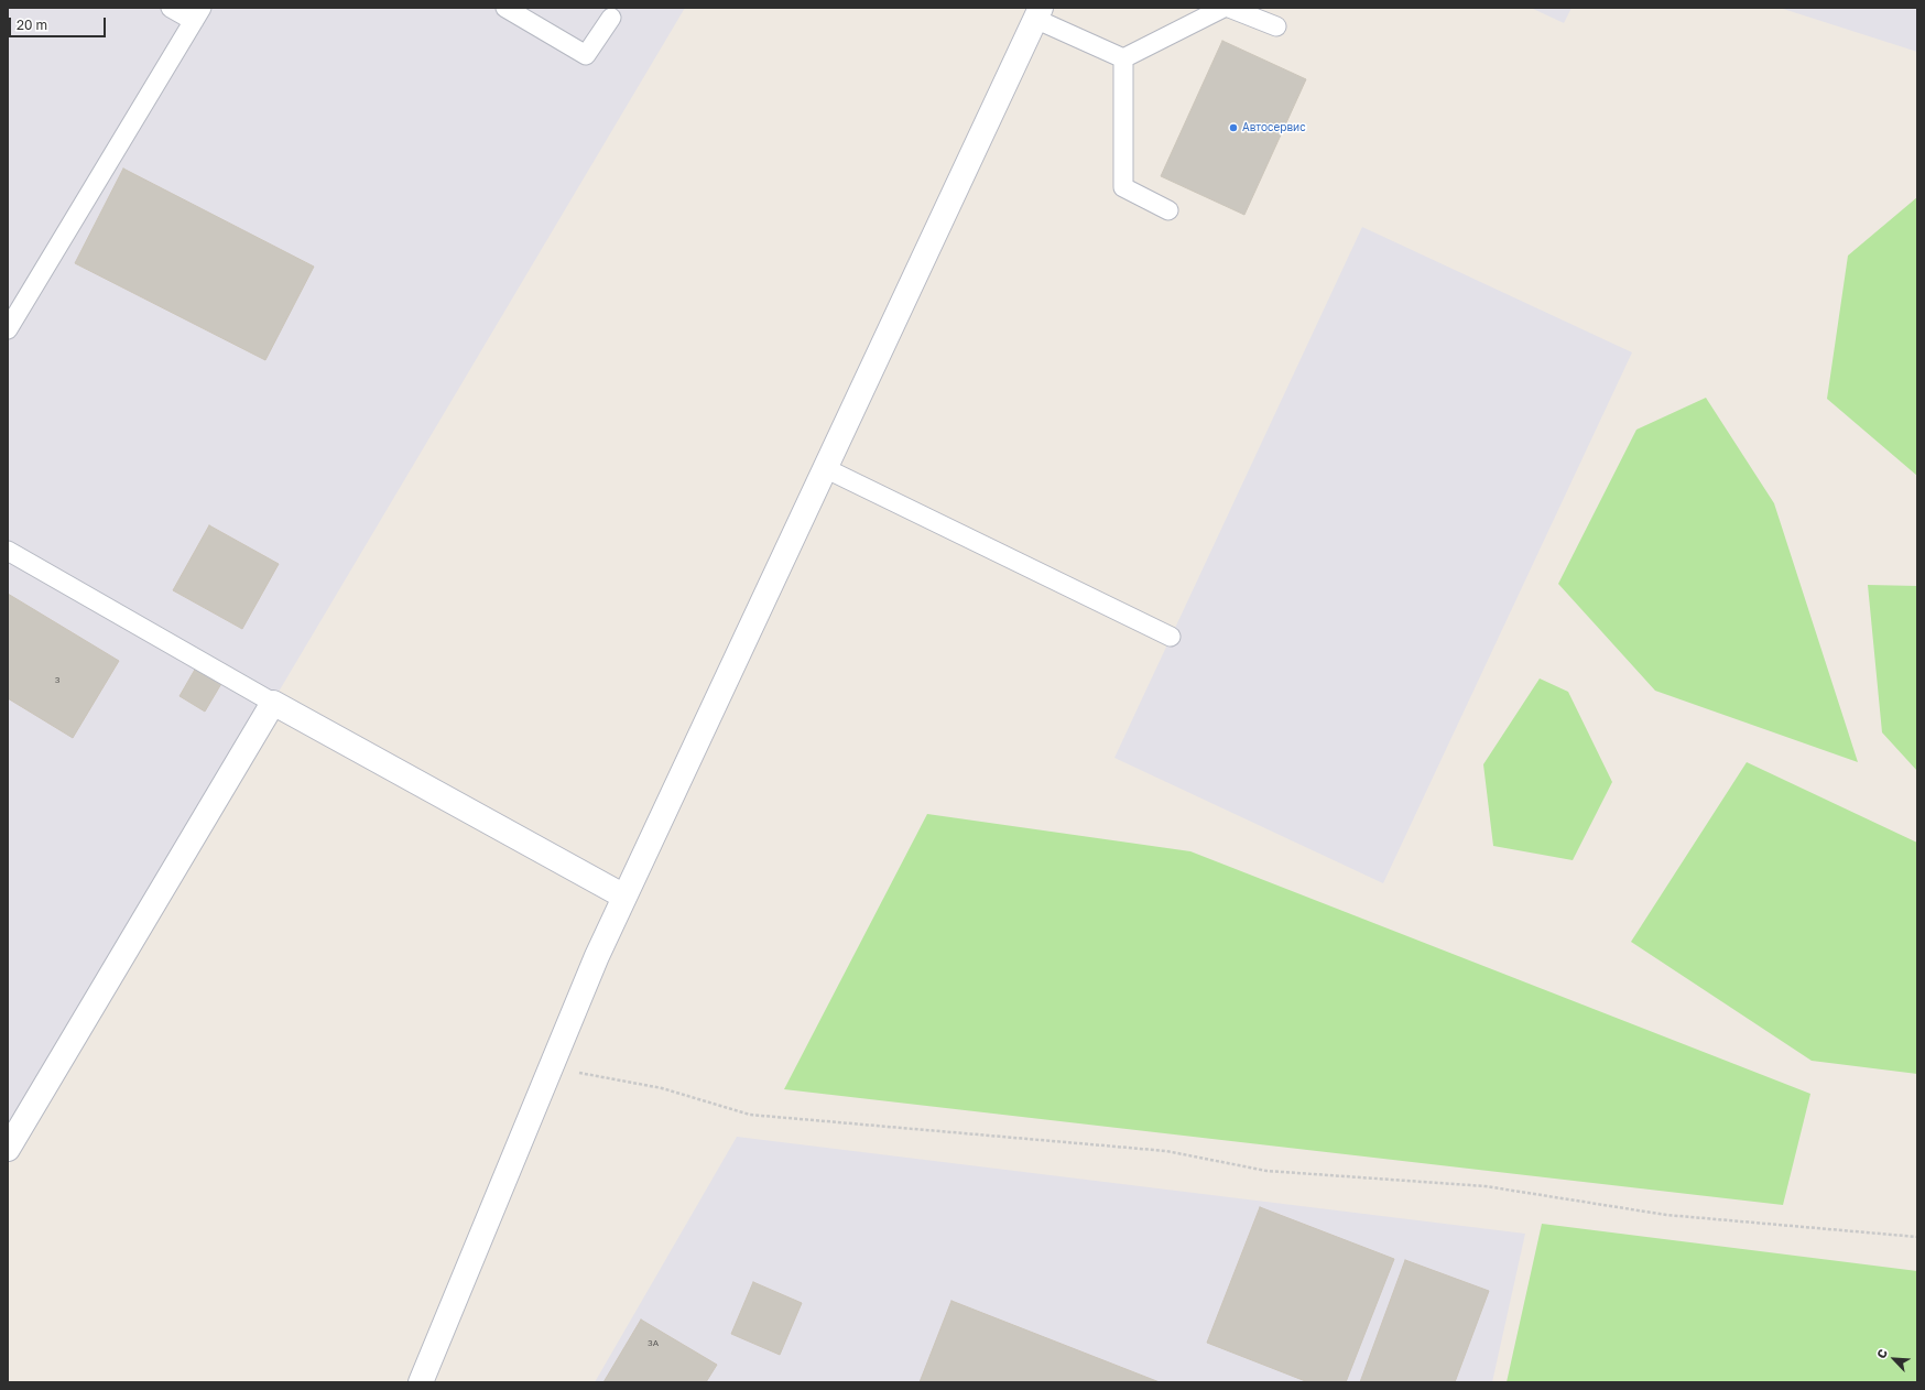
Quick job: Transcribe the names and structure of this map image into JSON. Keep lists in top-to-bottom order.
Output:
{
  "places": ["Автосервис"],
  "house_numbers": ["3", "3А"],
  "scale_bar": "20 m",
  "north": "top left"
}
